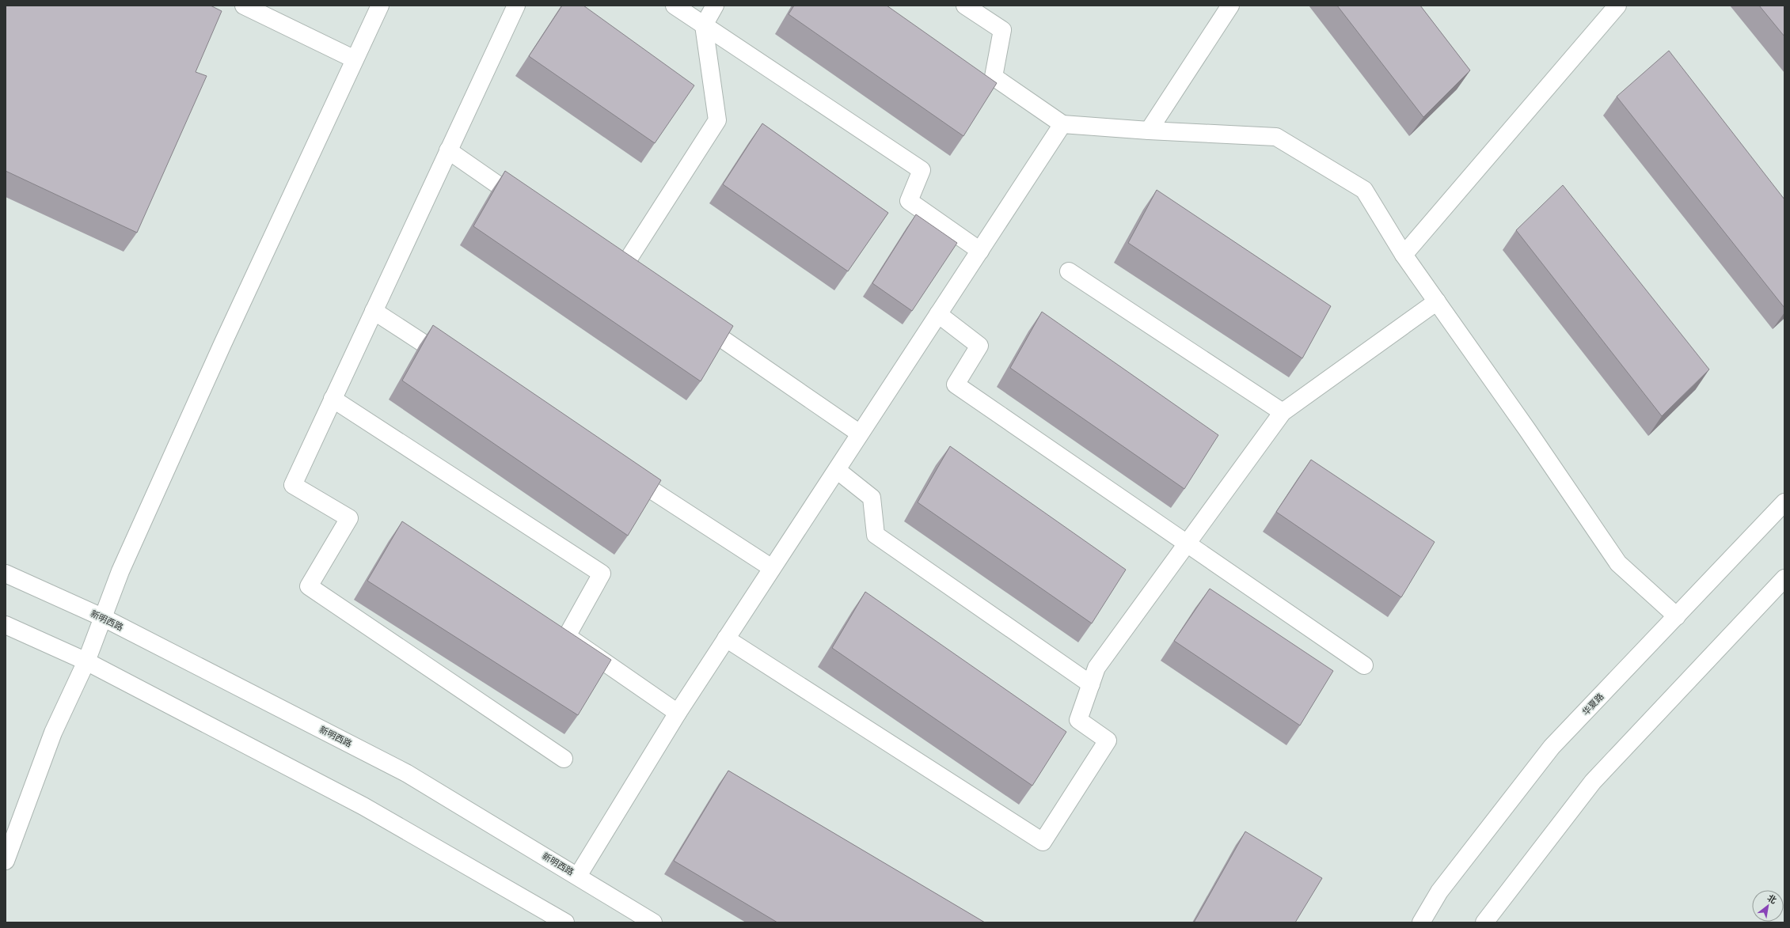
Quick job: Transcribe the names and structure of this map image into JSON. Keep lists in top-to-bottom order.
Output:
{
  "streets": {
    "street": ["新明西路", "华夏路"]
  },
  "north": "top right"
}
